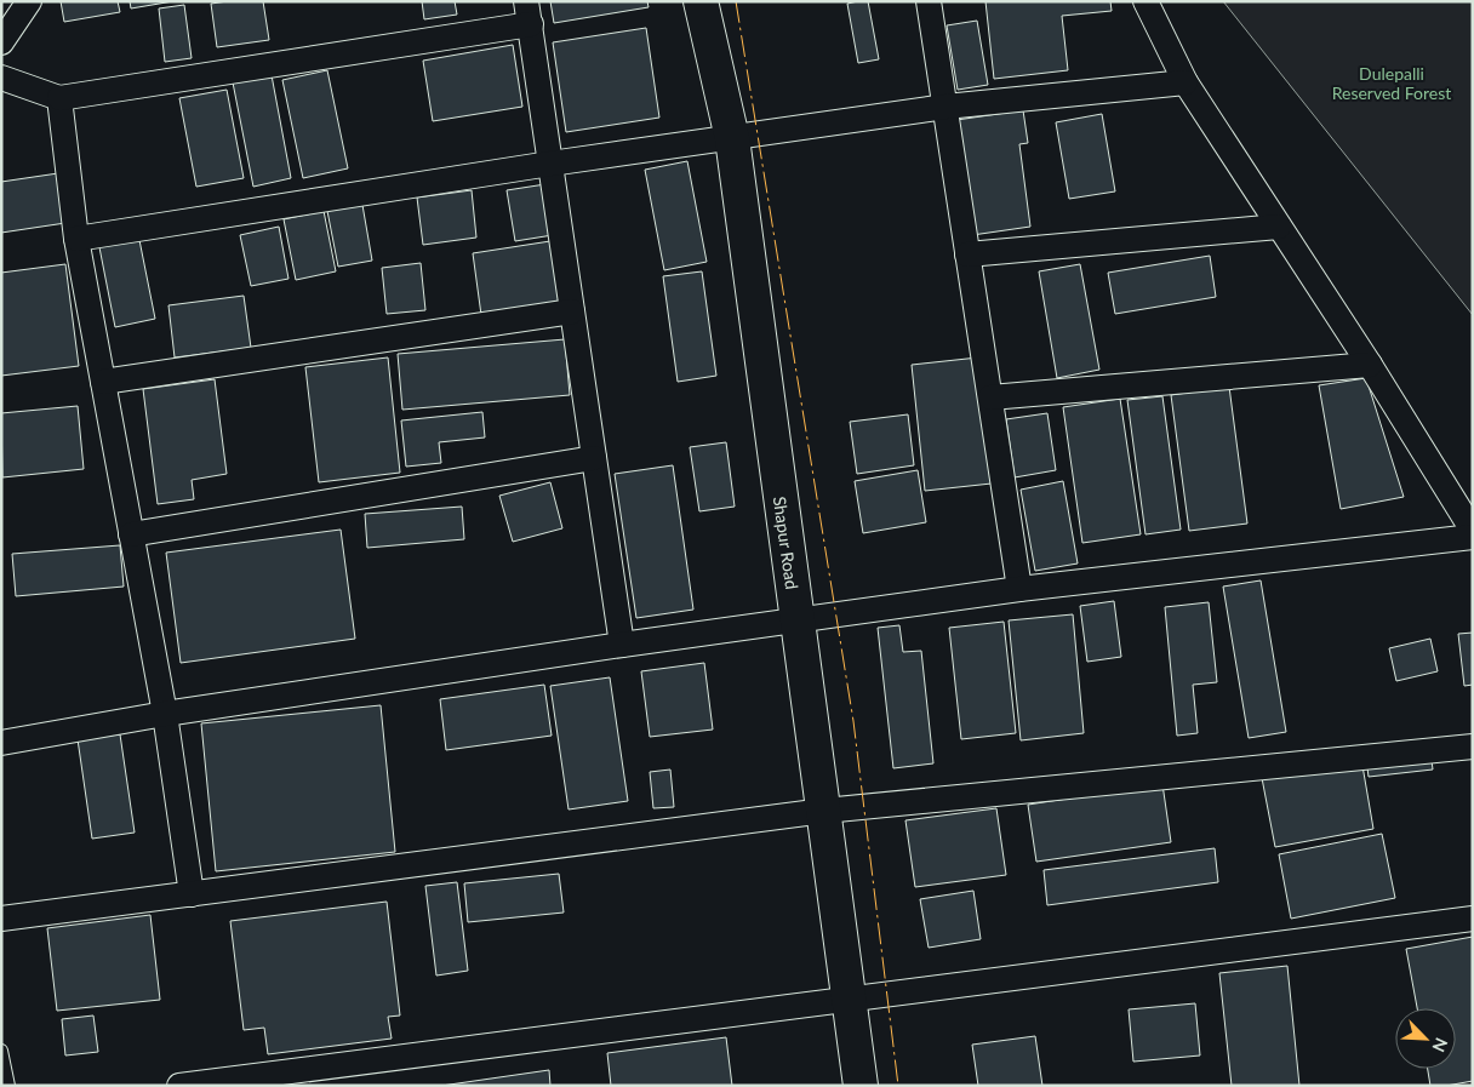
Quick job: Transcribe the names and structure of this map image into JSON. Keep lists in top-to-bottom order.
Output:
{
  "streets": {
    "street": ["Shapur Road"]
  },
  "parks": ["Dulepalli Reserved Forest"],
  "north": "bottom right"
}
